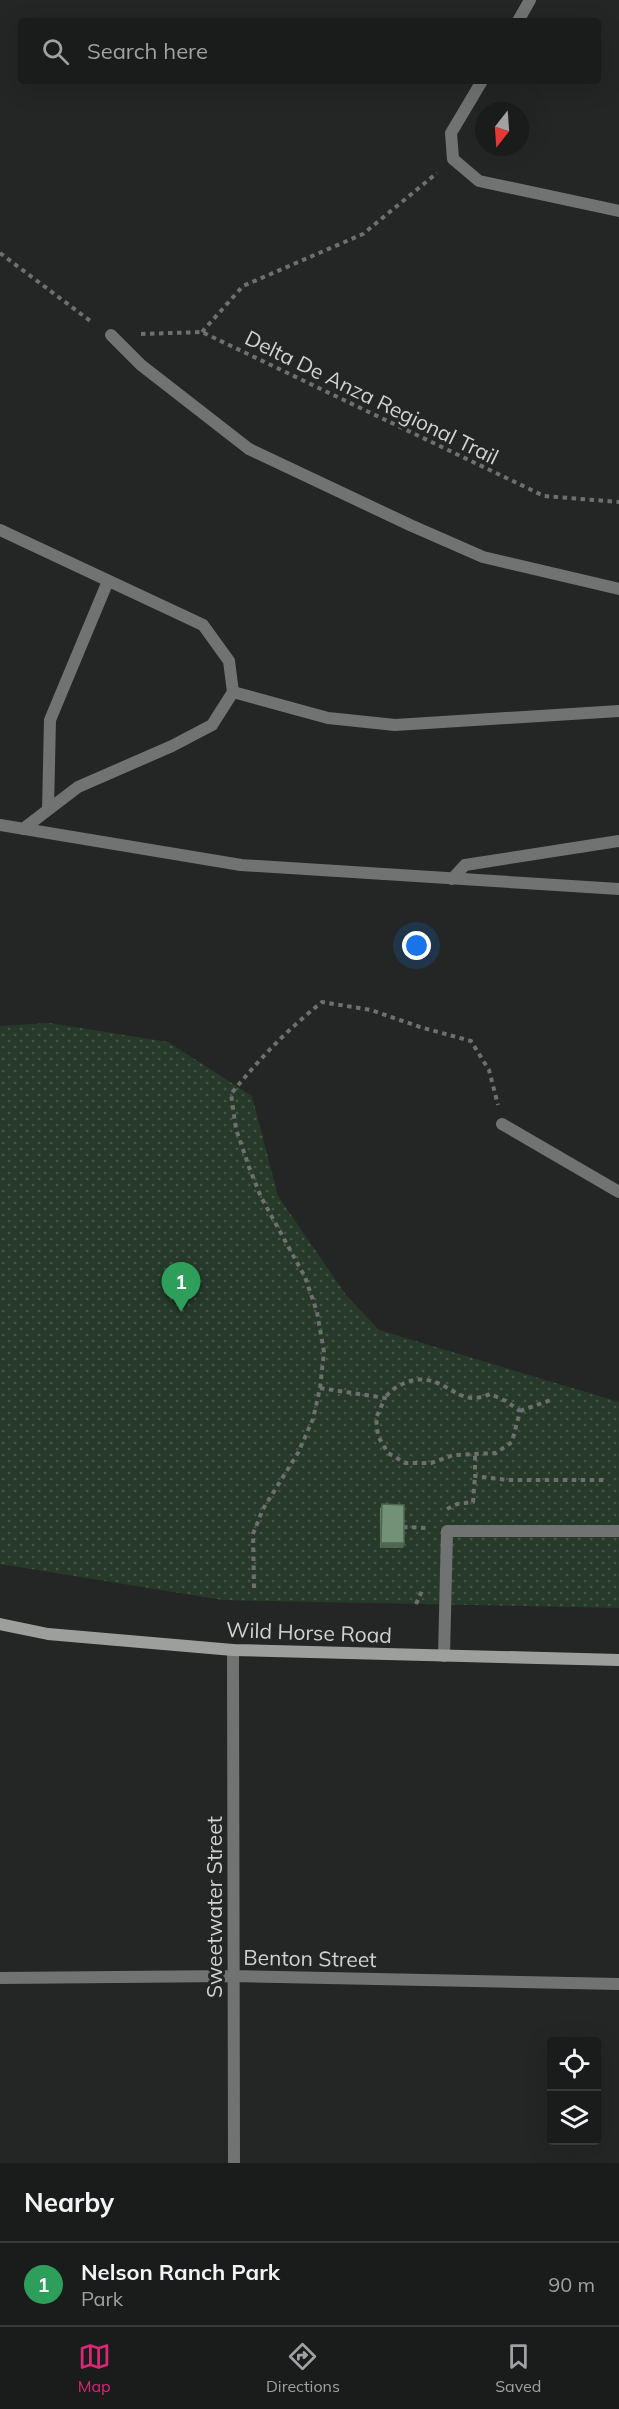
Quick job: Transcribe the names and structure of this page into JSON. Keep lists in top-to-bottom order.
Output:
{
  "streets": {
    "street": ["Wild Horse Road", "Sweetwater Street", "Benton Street"],
    "path": ["Delta De Anza Regional Trail"]
  },
  "crossings": [
    ["Wild Horse Road", "Sweetwater Street"],
    ["Sweetwater Street", "Benton Street"]
  ],
  "north": "bottom",
  "page": {
    "search": "Search here",
    "pins": "1",
    "heading": "Nearby",
    "list": [
      {
        "mark": "1",
        "name": "Nelson Ranch Park",
        "note": "Park",
        "value": "90 m"
      }
    ],
    "nav": ["Map", "Directions", "Saved"]
  }
}
